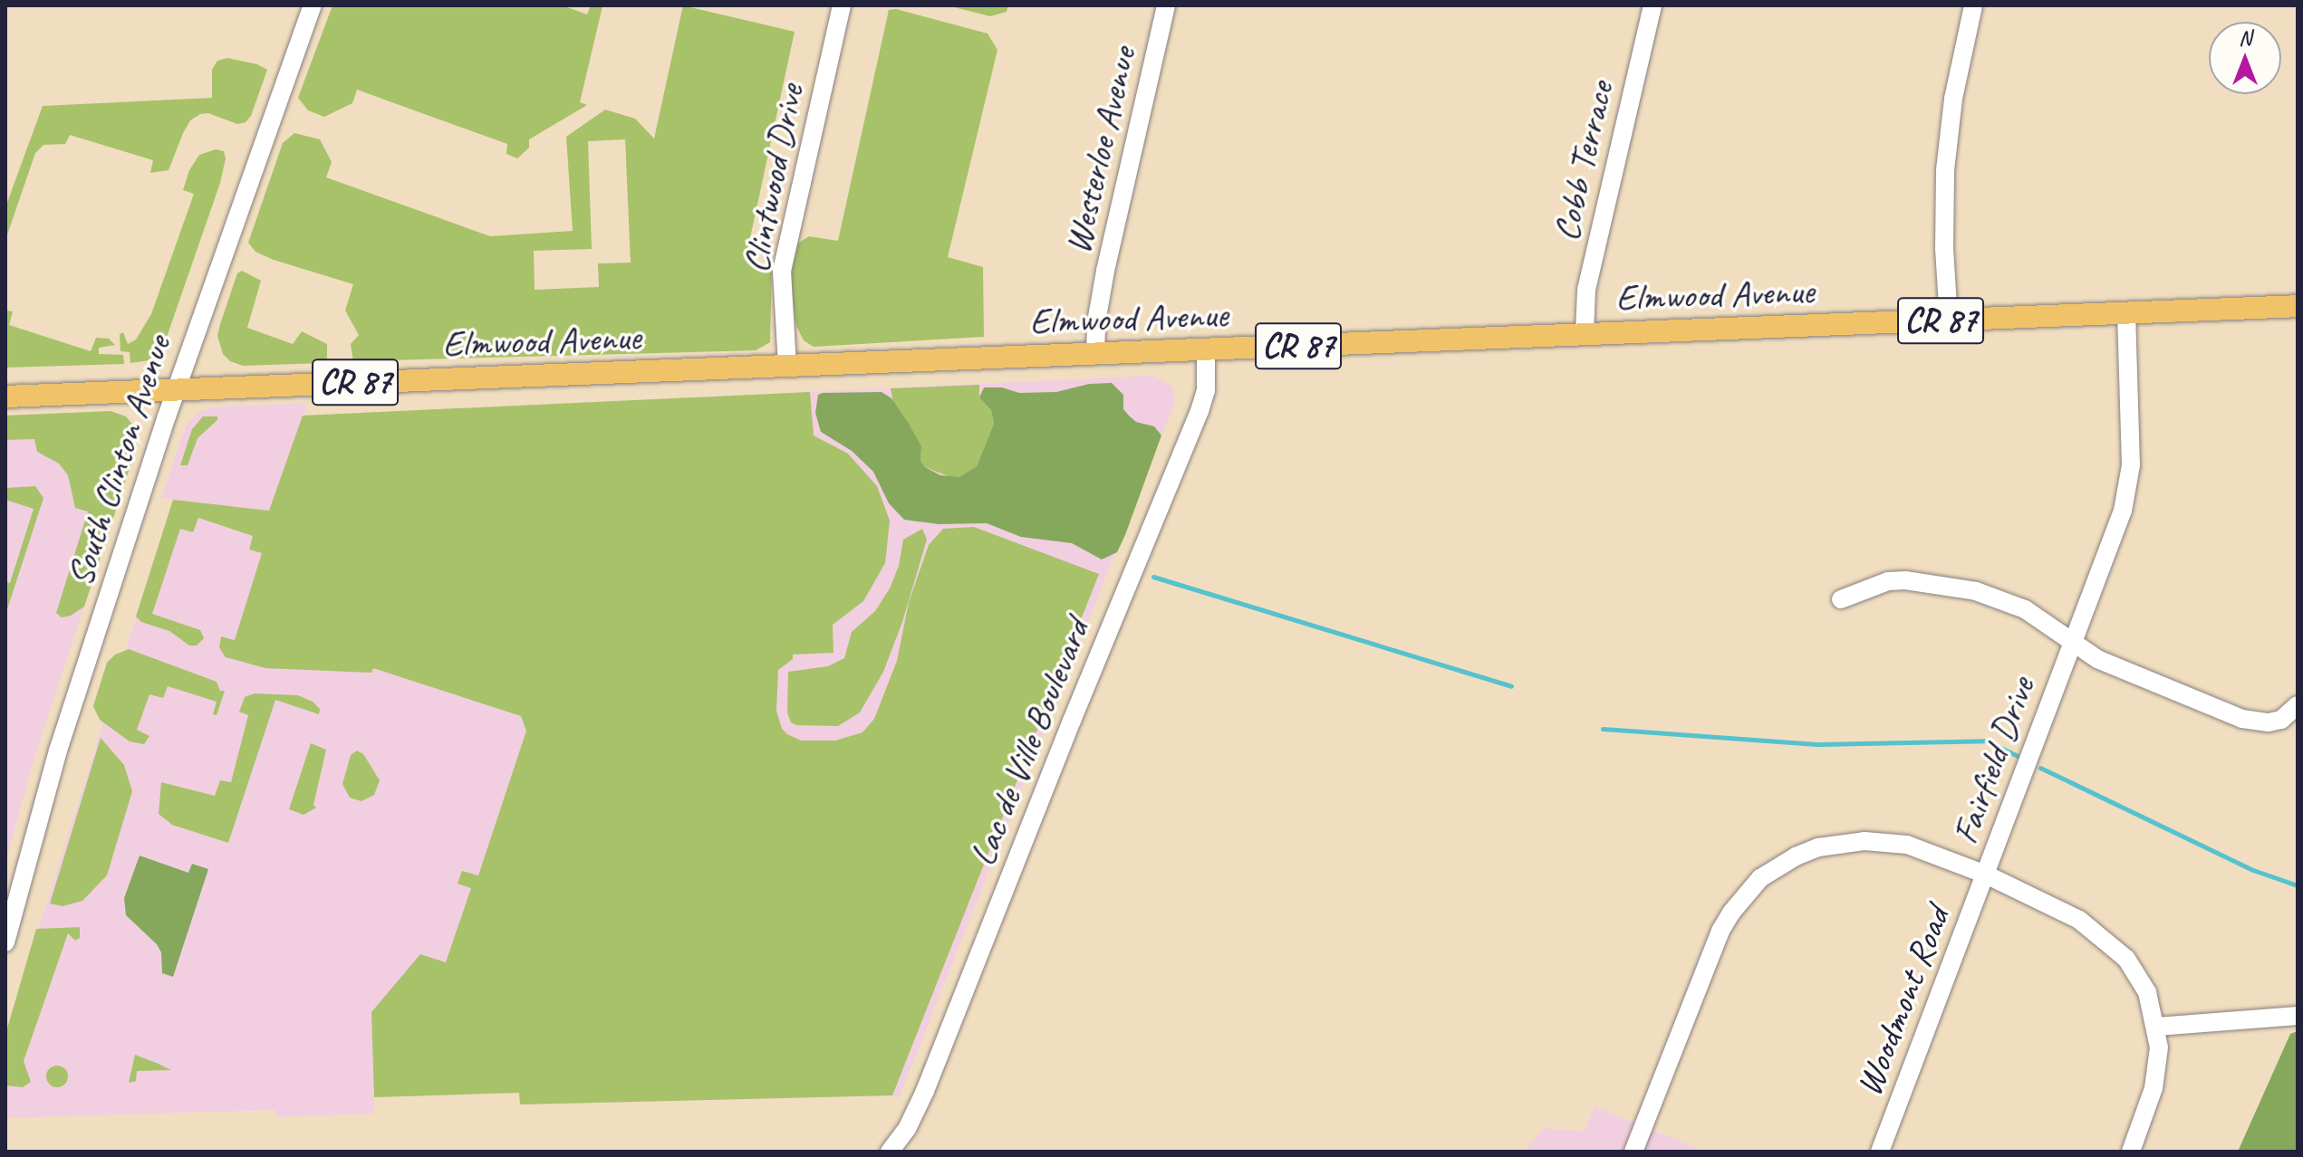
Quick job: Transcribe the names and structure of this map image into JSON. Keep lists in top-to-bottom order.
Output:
{
  "streets": {
    "main road": ["Elmwood Avenue", "CR 87"],
    "street": [
      "Westerloe Avenue",
      "Cobb Terrace",
      "Clintwood Drive",
      "South Clinton Avenue",
      "Lac de Ville Boulevard",
      "Fairfield Drive",
      "Woodmont Road"
    ]
  },
  "crossings": [
    ["Westerloe Avenue", "Elmwood Avenue"],
    ["Cobb Terrace", "Elmwood Avenue"],
    ["Clintwood Drive", "Elmwood Avenue"],
    ["Elmwood Avenue", "South Clinton Avenue"],
    ["Elmwood Avenue", "Lac de Ville Boulevard"],
    ["Elmwood Avenue", "Fairfield Drive"],
    ["Fairfield Drive", "Woodmont Road"]
  ],
  "north": "top"
}
